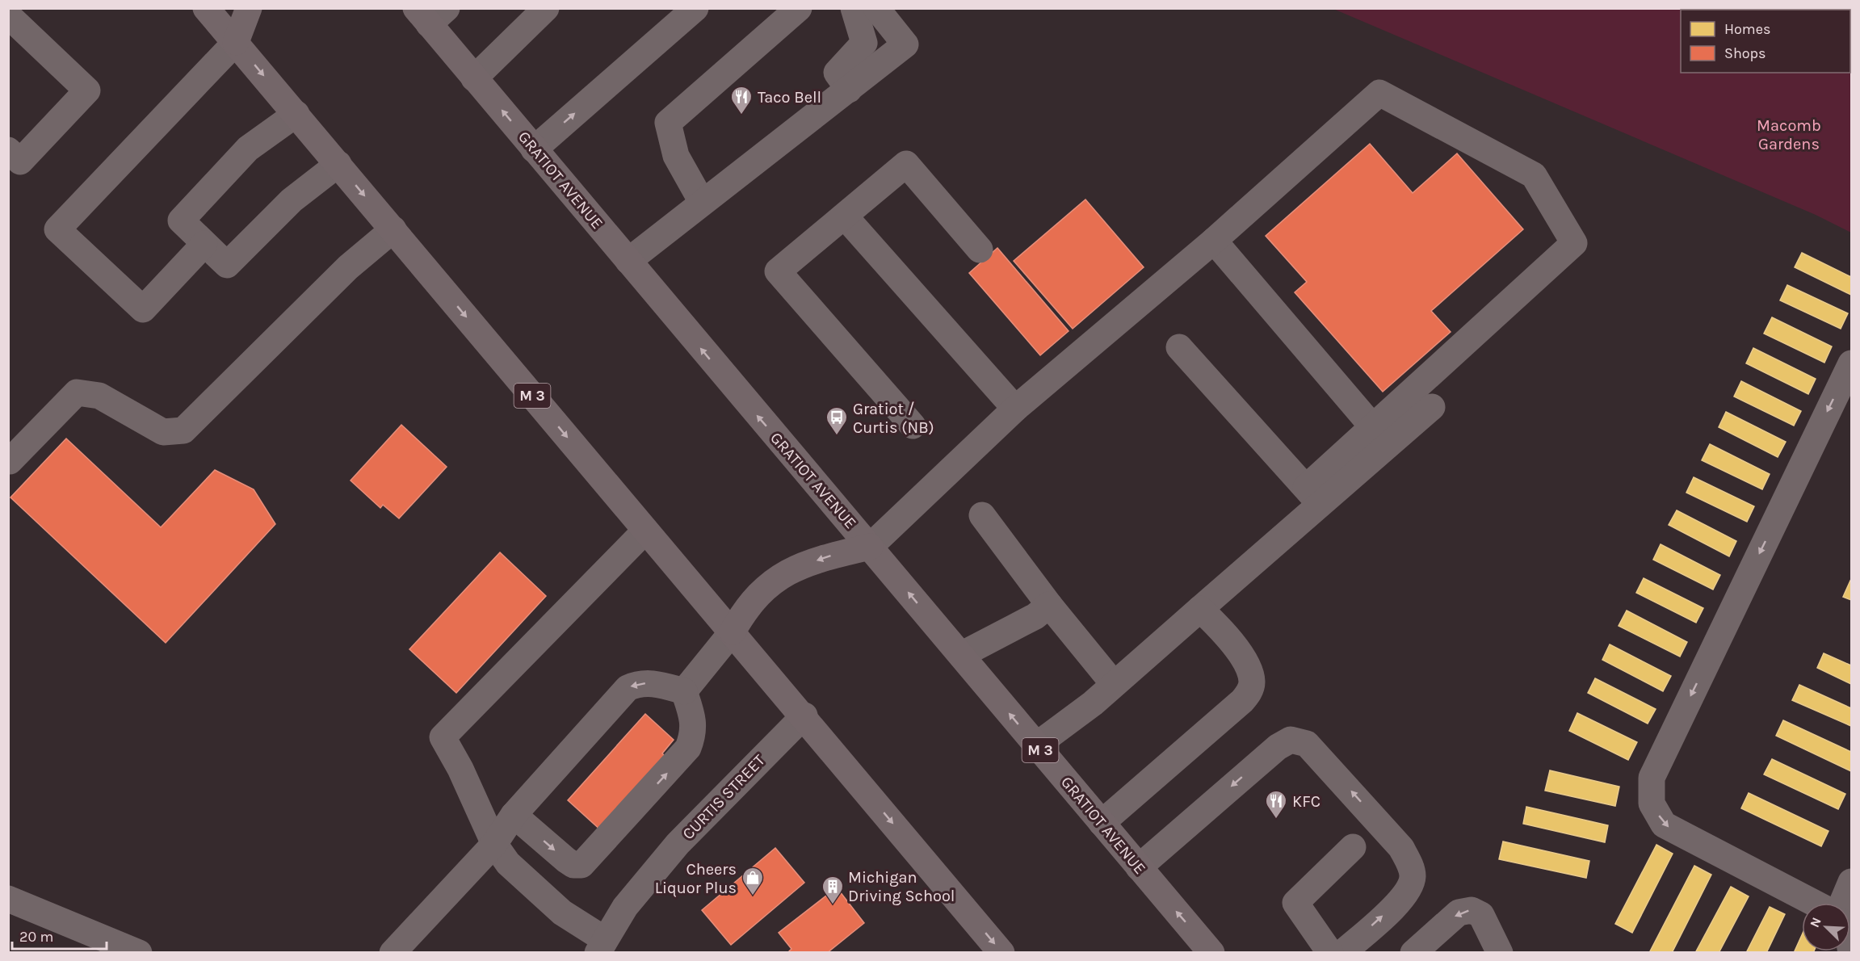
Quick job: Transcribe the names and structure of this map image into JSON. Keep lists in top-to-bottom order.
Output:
{
  "streets": {
    "main road": ["GRATIOT AVENUE", "M 3"],
    "street": ["CURTIS STREET"]
  },
  "crossings": [
    ["M 3", "CURTIS STREET"]
  ],
  "parks": ["Macomb Gardens"],
  "places": {
    "restaurant": ["Taco Bell", "KFC"],
    "bus stop": ["Gratiot / Curtis (NB)"],
    "shop": ["Cheers Liquor Plus"],
    "building": ["Michigan Driving School"]
  },
  "legend": ["Homes", "Shops"],
  "scale_bar": "20 m",
  "north": "top left"
}
